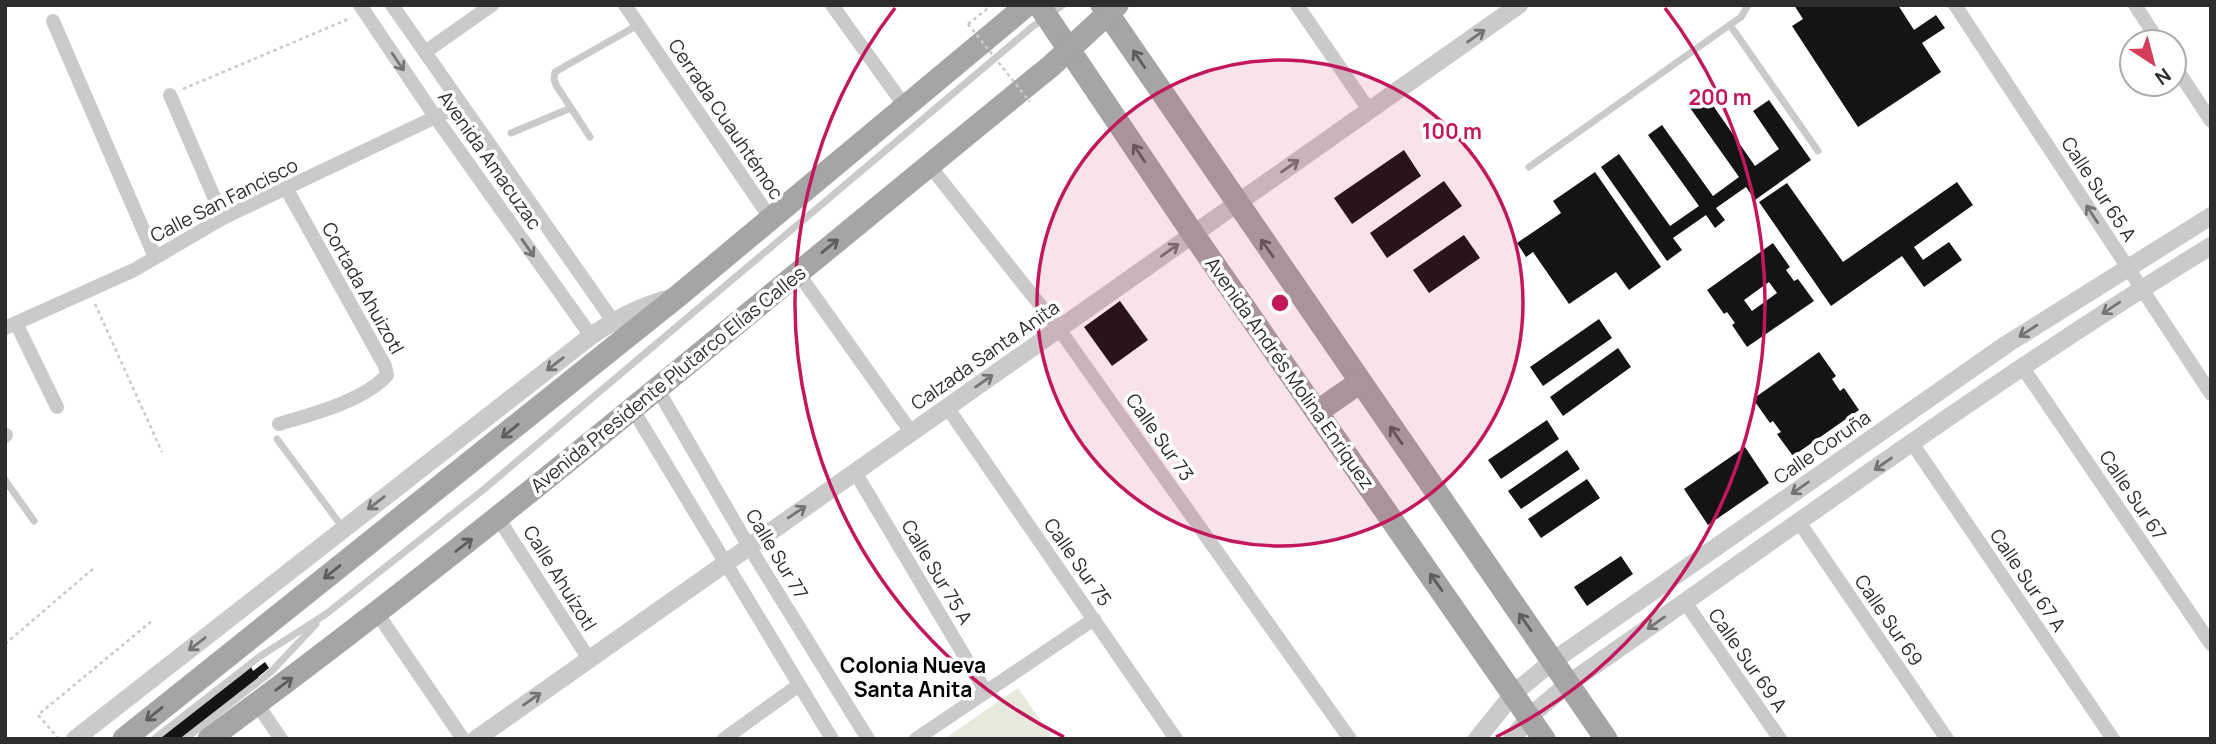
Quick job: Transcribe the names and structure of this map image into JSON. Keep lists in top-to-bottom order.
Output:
{
  "streets": {
    "main road": ["Avenida Andrés Molina Enríquez", "Avenida Presidente Plutarco Elías Calles"],
    "street": [
      "Cerrada Cuauhtémoc",
      "Avenida Amacuzac",
      "Calle Sur 65 A",
      "Calle San Fancisco",
      "Cortada Ahuizotl",
      "Calzada Santa Anita",
      "Calle Sur 73",
      "Calle Coruña",
      "Calle Sur 67",
      "Calle Sur 77",
      "Calle Sur 75",
      "Calle Sur 75 A",
      "Calle Ahuízotl",
      "Calle Sur 67 A",
      "Calle Sur 69",
      "Calle Sur 69 A"
    ]
  },
  "crossings": [
    ["Avenida Amacuzac", "Calle San Fancisco"],
    ["Calle Sur 65 A", "Calle Coruña"],
    ["Calle San Fancisco", "Cortada Ahuizotl"],
    ["Calzada Santa Anita", "Avenida Andrés Molina Enríquez"],
    ["Calzada Santa Anita", "Calle Sur 73"],
    ["Calzada Santa Anita", "Calle Sur 77"],
    ["Calzada Santa Anita", "Calle Sur 75"],
    ["Calzada Santa Anita", "Calle Sur 75 A"],
    ["Calzada Santa Anita", "Calle Ahuízotl"],
    ["Avenida Andrés Molina Enríquez", "Avenida Presidente Plutarco Elías Calles"],
    ["Avenida Andrés Molina Enríquez", "Calle Coruña"],
    ["Avenida Presidente Plutarco Elías Calles", "Calle Sur 73"],
    ["Avenida Presidente Plutarco Elías Calles", "Calle Sur 77"],
    ["Avenida Presidente Plutarco Elías Calles", "Calle Ahuízotl"]
  ],
  "one_way": ["Calle Sur 65 A", "Calzada Santa Anita"],
  "districts": ["Colonia Nueva Santa Anita"],
  "north": "bottom right",
  "rings": ["200 m", "100 m"]
}
